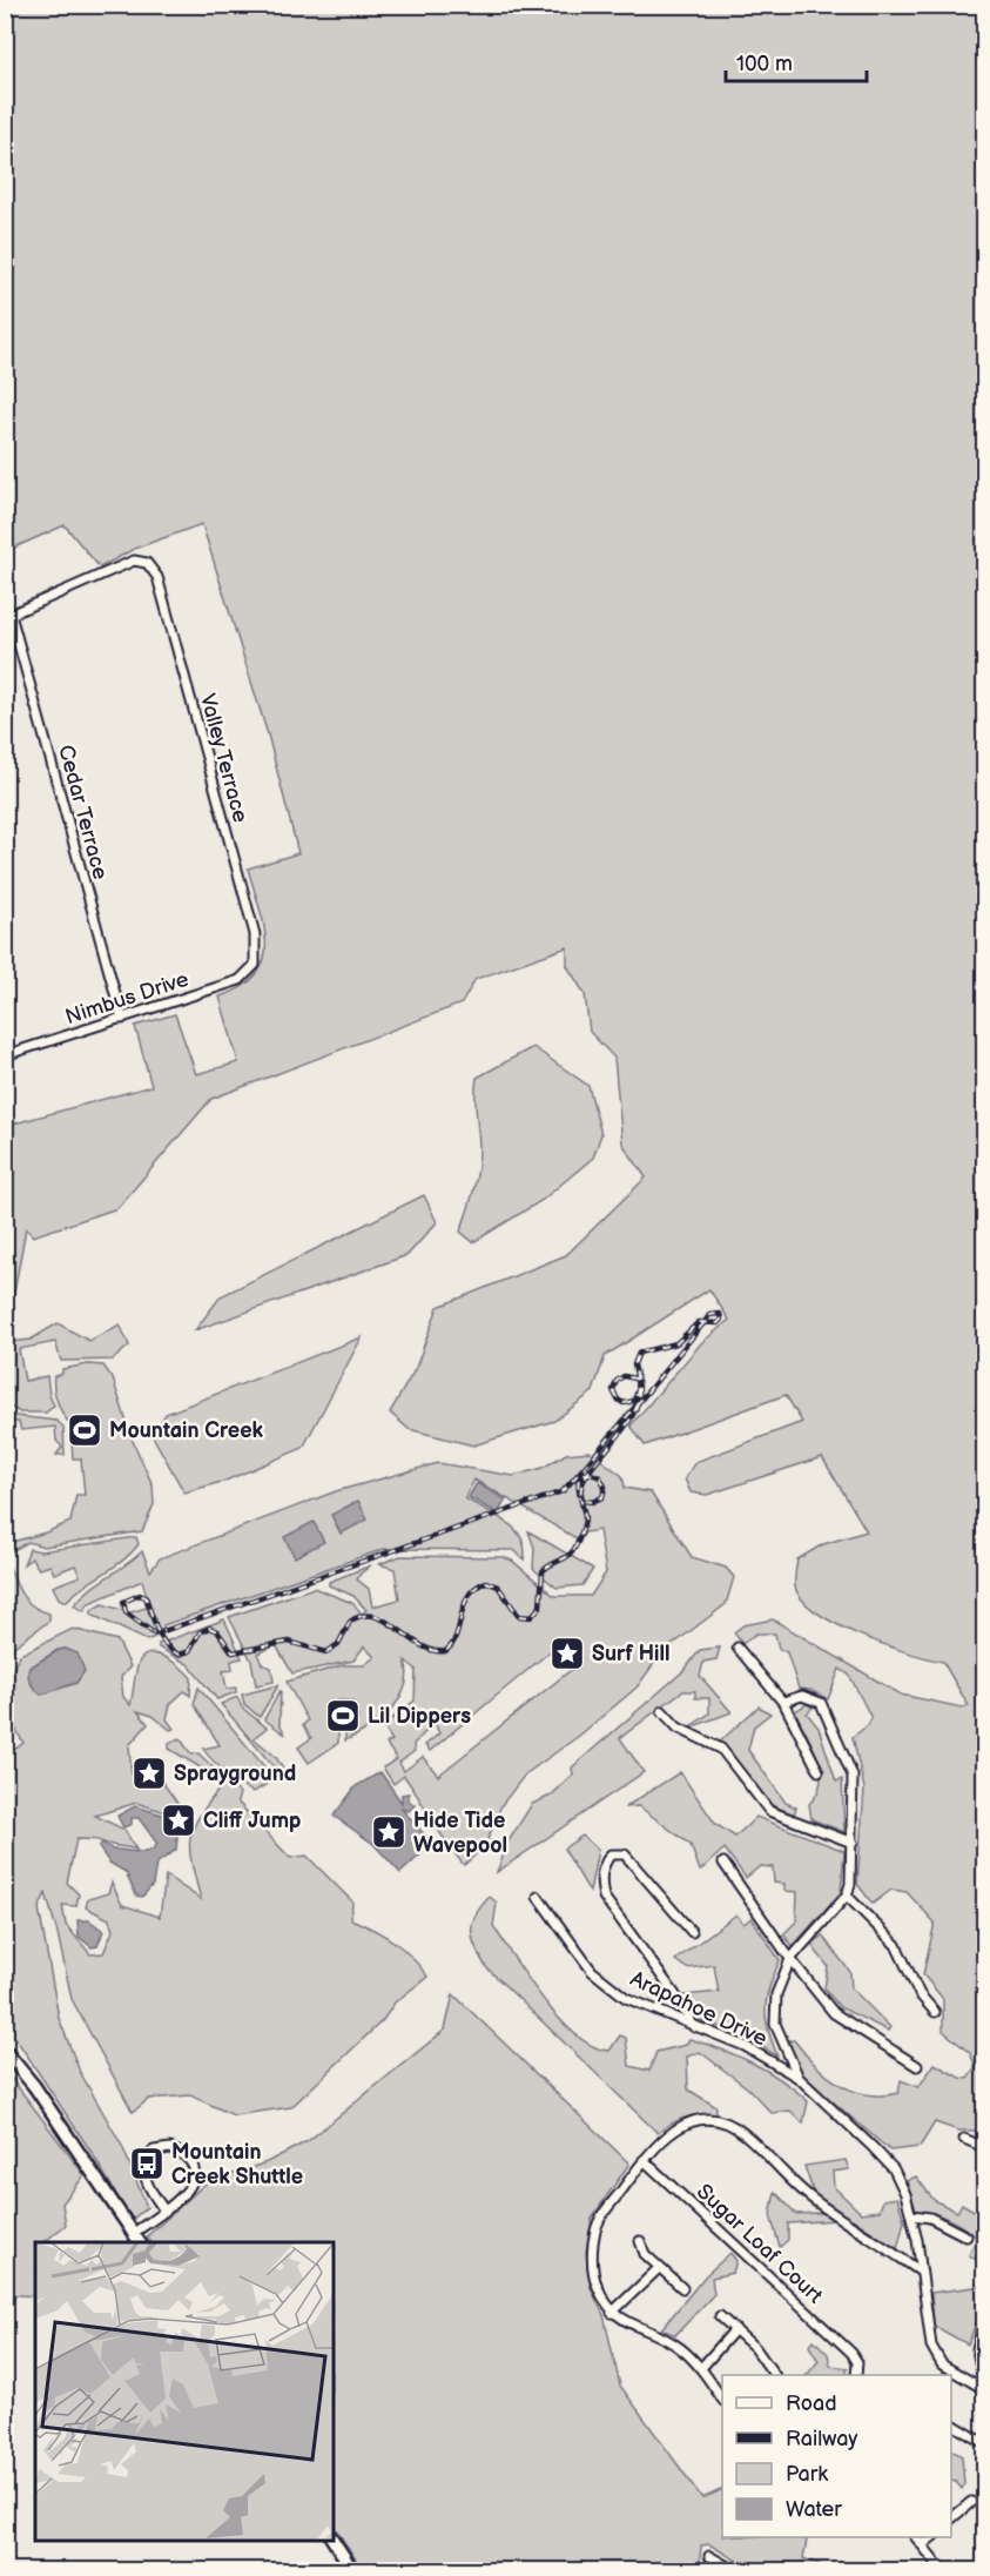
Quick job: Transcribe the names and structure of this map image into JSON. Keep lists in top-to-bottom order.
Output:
{
  "streets": {
    "street": [
      "Valley Terrace",
      "Cedar Terrace",
      "Nimbus Drive",
      "Arapahoe Drive",
      "Sugar Loaf Court"
    ]
  },
  "crossings": [
    ["Valley Terrace", "Cedar Terrace"],
    ["Valley Terrace", "Nimbus Drive"],
    ["Cedar Terrace", "Nimbus Drive"]
  ],
  "places": {
    "sports": ["Mountain Creek", "Lil Dippers"],
    "place": [
      "Surf Hill",
      "Sprayground",
      "Cliff Jump",
      "Hide Tide Wavepool"
    ],
    "bus stop": ["Mountain Creek Shuttle"]
  },
  "legend": [
    "Road",
    "Railway",
    "Park",
    "Water"
  ],
  "scale_bar": "100 m"
}
